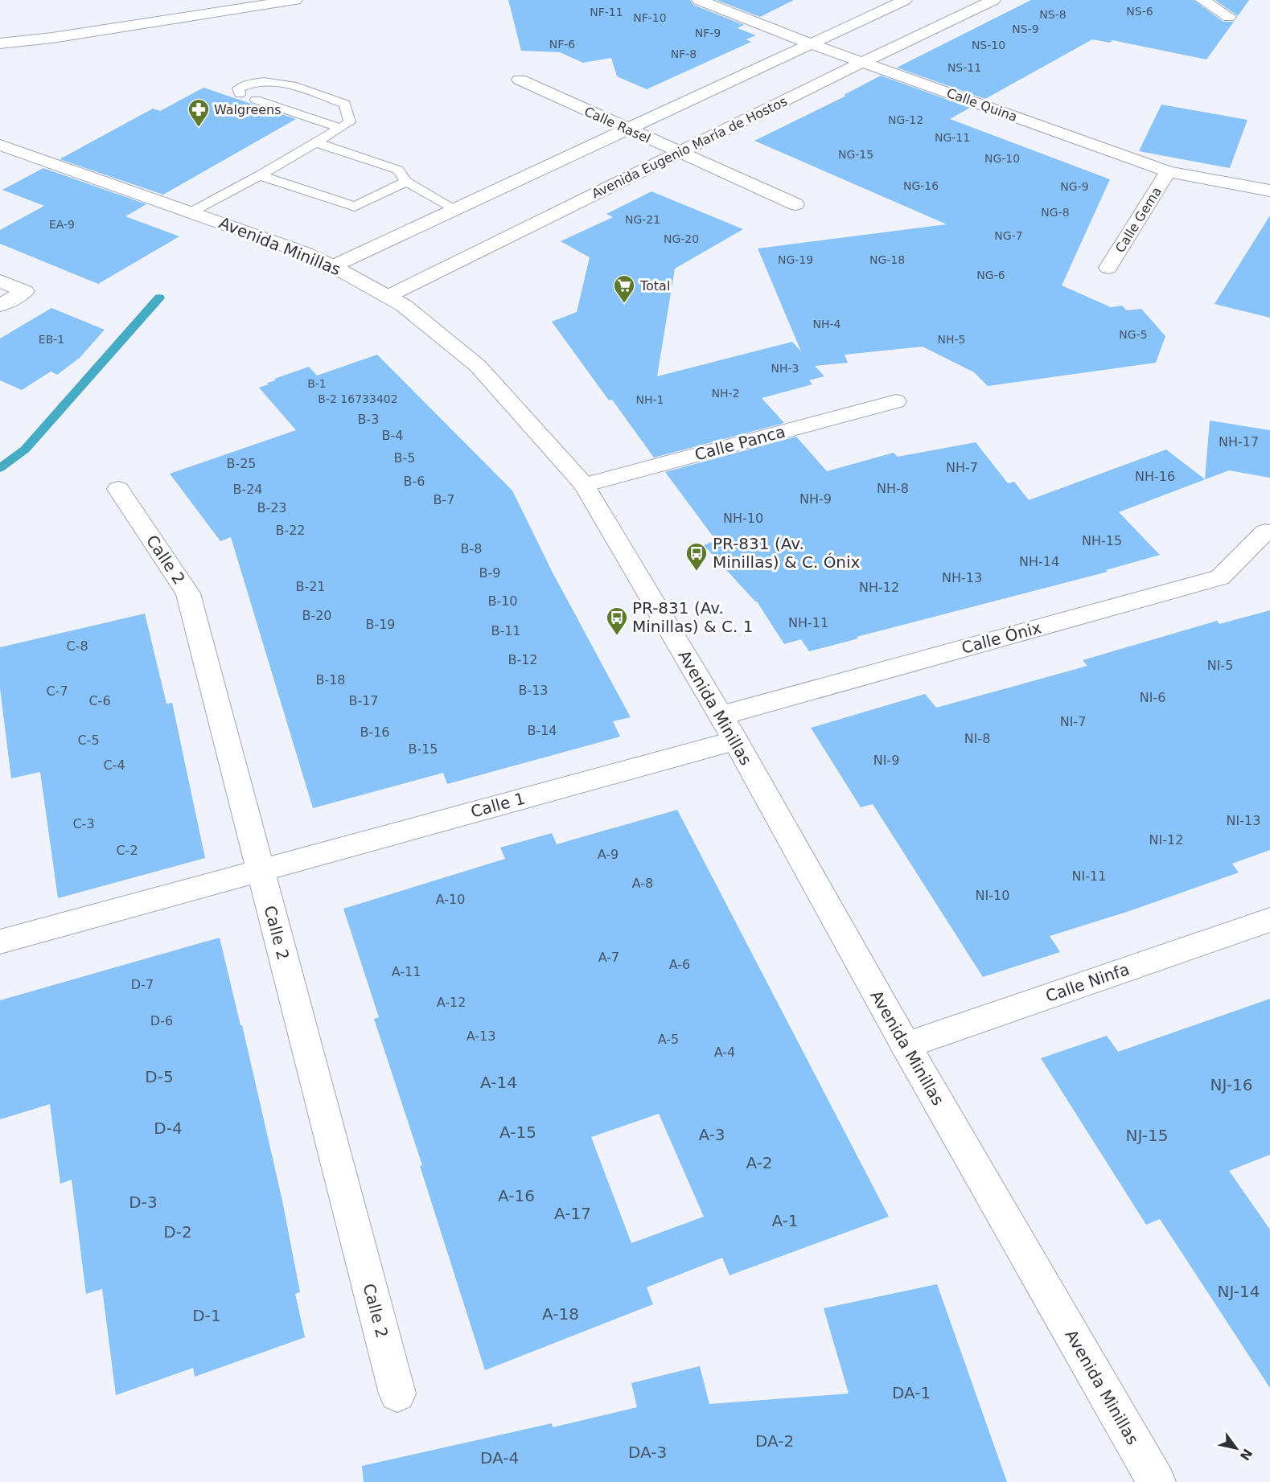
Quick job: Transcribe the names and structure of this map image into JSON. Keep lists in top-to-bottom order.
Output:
{
  "streets": {
    "street": [
      "Calle Quina",
      "Calle Rasel",
      "Avenida Eugenio María de Hostos",
      "Calle Gema",
      "Avenida Minillas",
      "Calle Panca",
      "Calle 2",
      "Calle Ónix",
      "Calle 1",
      "Calle Ninfa"
    ]
  },
  "crossings": [
    ["Calle Quina", "Avenida Eugenio María de Hostos"],
    ["Calle Quina", "Calle Gema"],
    ["Calle Rasel", "Avenida Eugenio María de Hostos"],
    ["Avenida Eugenio María de Hostos", "Avenida Minillas"],
    ["Avenida Minillas", "Calle Panca"],
    ["Avenida Minillas", "Calle Ónix"],
    ["Avenida Minillas", "Calle 1"],
    ["Avenida Minillas", "Calle Ninfa"],
    ["Calle 2", "Calle 1"]
  ],
  "places": {
    "pharmacy": ["Walgreens"],
    "supermarket": ["Total"],
    "bus stop": ["PR-831 (Av. Minillas) & C. Ónix", "PR-831 (Av. Minillas) & C. 1"]
  },
  "house_numbers": [
    "NS-6",
    "NF-11",
    "NS-8",
    "NF-10",
    "NS-9",
    "NF-9",
    "NF-6",
    "NS-10",
    "NF-8",
    "NS-11",
    "NG-12",
    "NG-11",
    "NG-15",
    "NG-10",
    "NG-16",
    "NG-9",
    "NG-8",
    "NG-21",
    "EA-9",
    "NG-7",
    "NG-20",
    "NG-19",
    "NG-18",
    "NG-6",
    "NH-4",
    "NG-5",
    "EB-1",
    "NH-5",
    "NH-3",
    "B-1",
    "NH-2",
    "B-2 16733402",
    "NH-1",
    "B-3",
    "B-4",
    "NH-17",
    "B-5",
    "B-25",
    "NH-7",
    "NH-16",
    "B-6",
    "NH-8",
    "B-24",
    "NH-9",
    "B-7",
    "B-23",
    "NH-10",
    "B-22",
    "NH-15",
    "B-8",
    "NH-14",
    "B-9",
    "NH-13",
    "B-21",
    "NH-12",
    "B-10",
    "B-20",
    "NH-11",
    "B-19",
    "B-11",
    "C-8",
    "B-12",
    "NI-5",
    "B-18",
    "B-13",
    "C-7",
    "NI-6",
    "C-6",
    "B-17",
    "NI-7",
    "B-14",
    "B-16",
    "NI-8",
    "C-5",
    "B-15",
    "NI-9",
    "C-4",
    "NI-13",
    "C-3",
    "NI-12",
    "C-2",
    "A-9",
    "NI-11",
    "A-8",
    "NI-10",
    "A-10",
    "A-7",
    "A-6",
    "A-11",
    "D-7",
    "A-12",
    "D-6",
    "A-13",
    "A-5",
    "A-4",
    "D-5",
    "A-14",
    "NJ-16",
    "D-4",
    "A-15",
    "A-3",
    "NJ-15",
    "A-2",
    "A-16",
    "D-3",
    "A-17",
    "A-1",
    "D-2",
    "NJ-14",
    "A-18",
    "D-1",
    "DA-1",
    "DA-2",
    "DA-3",
    "DA-4"
  ],
  "north": "bottom right"
}
